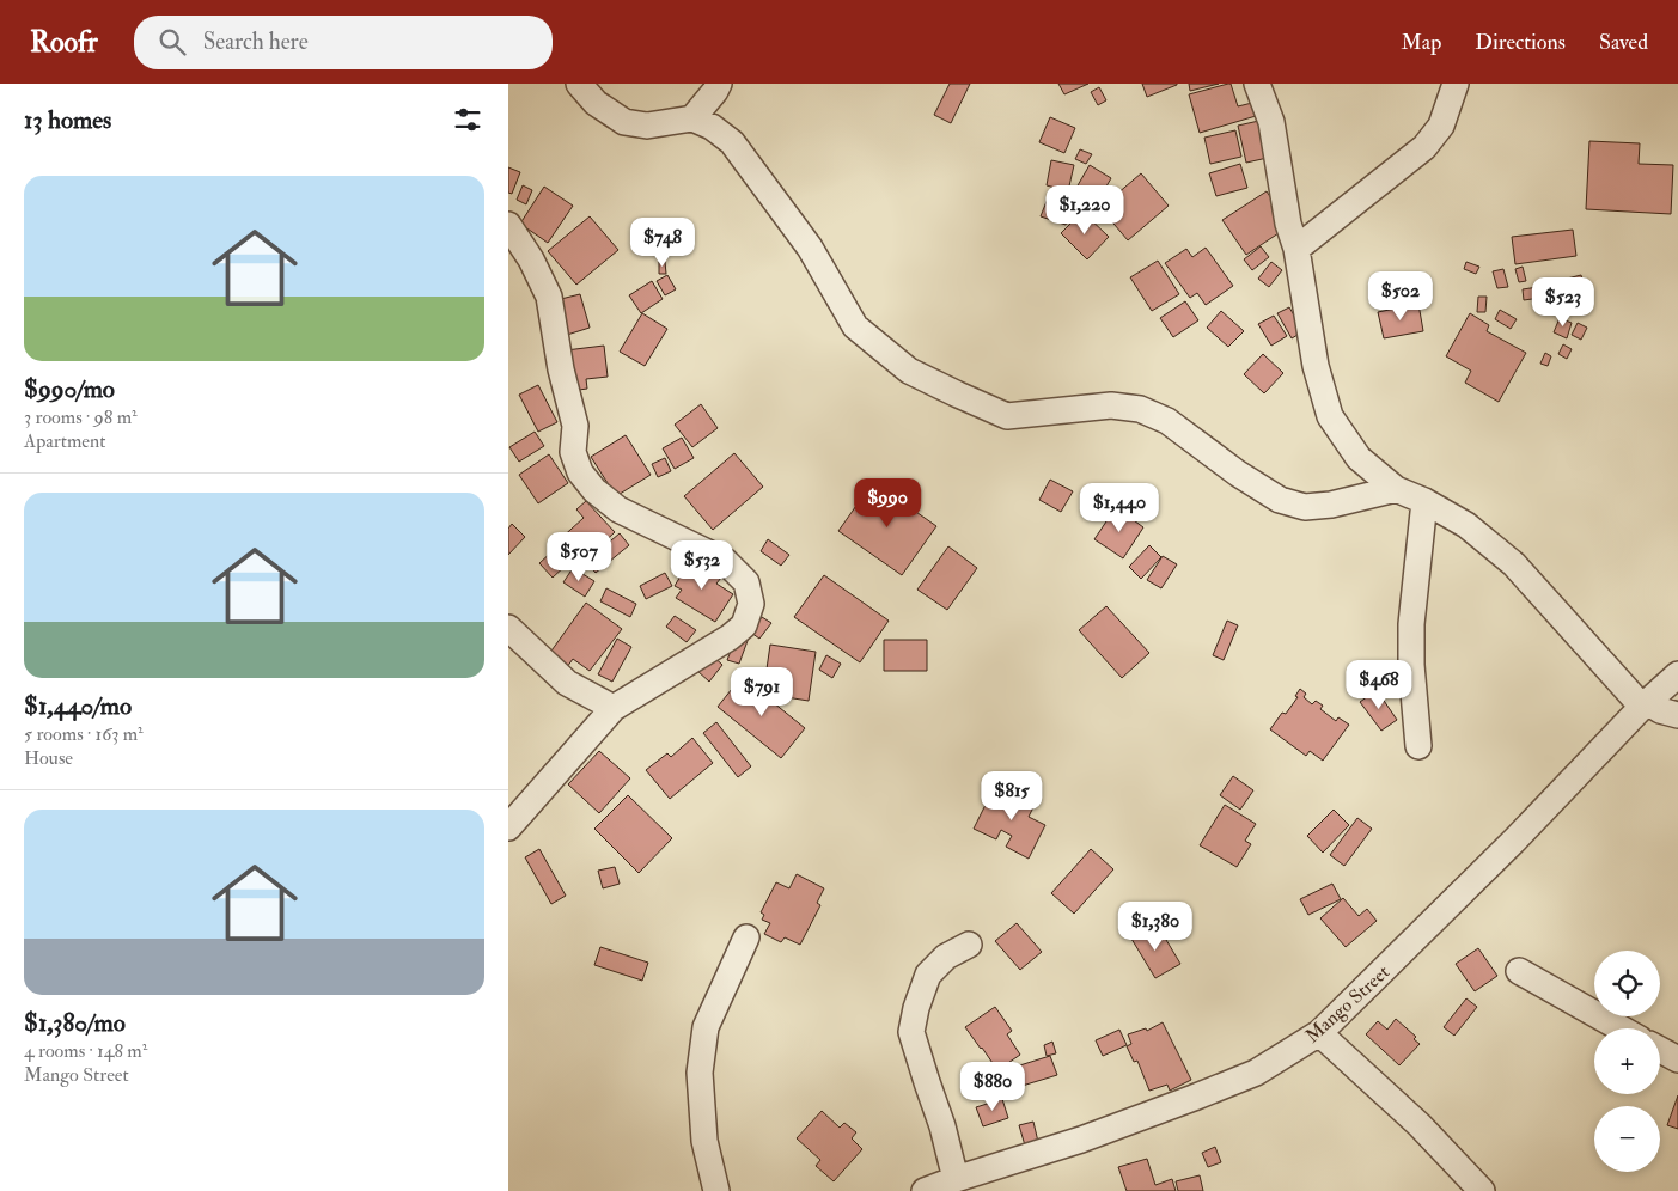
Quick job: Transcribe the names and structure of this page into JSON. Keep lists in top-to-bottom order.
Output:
{
  "streets": {
    "street": ["Mango Street"]
  },
  "page": {
    "header": "Roofr",
    "search": "Search here",
    "nav": ["Map", "Directions", "Saved"],
    "heading": "13 homes",
    "list": [
      {
        "name": "$990/mo",
        "note": "3 rooms · 98 m² · Apartment"
      },
      {
        "name": "$1,440/mo",
        "note": "5 rooms · 163 m² · House"
      },
      {
        "name": "$1,380/mo",
        "note": "4 rooms · 148 m² · Mango Street"
      }
    ],
    "price": [
      "$1,220",
      "$748",
      "$502",
      "$523",
      "$990",
      "$1,440",
      "$507",
      "$532",
      "$468",
      "$791",
      "$815",
      "$1,380",
      "$880"
    ],
    "map_buttons": ["+", "−"]
  }
}
